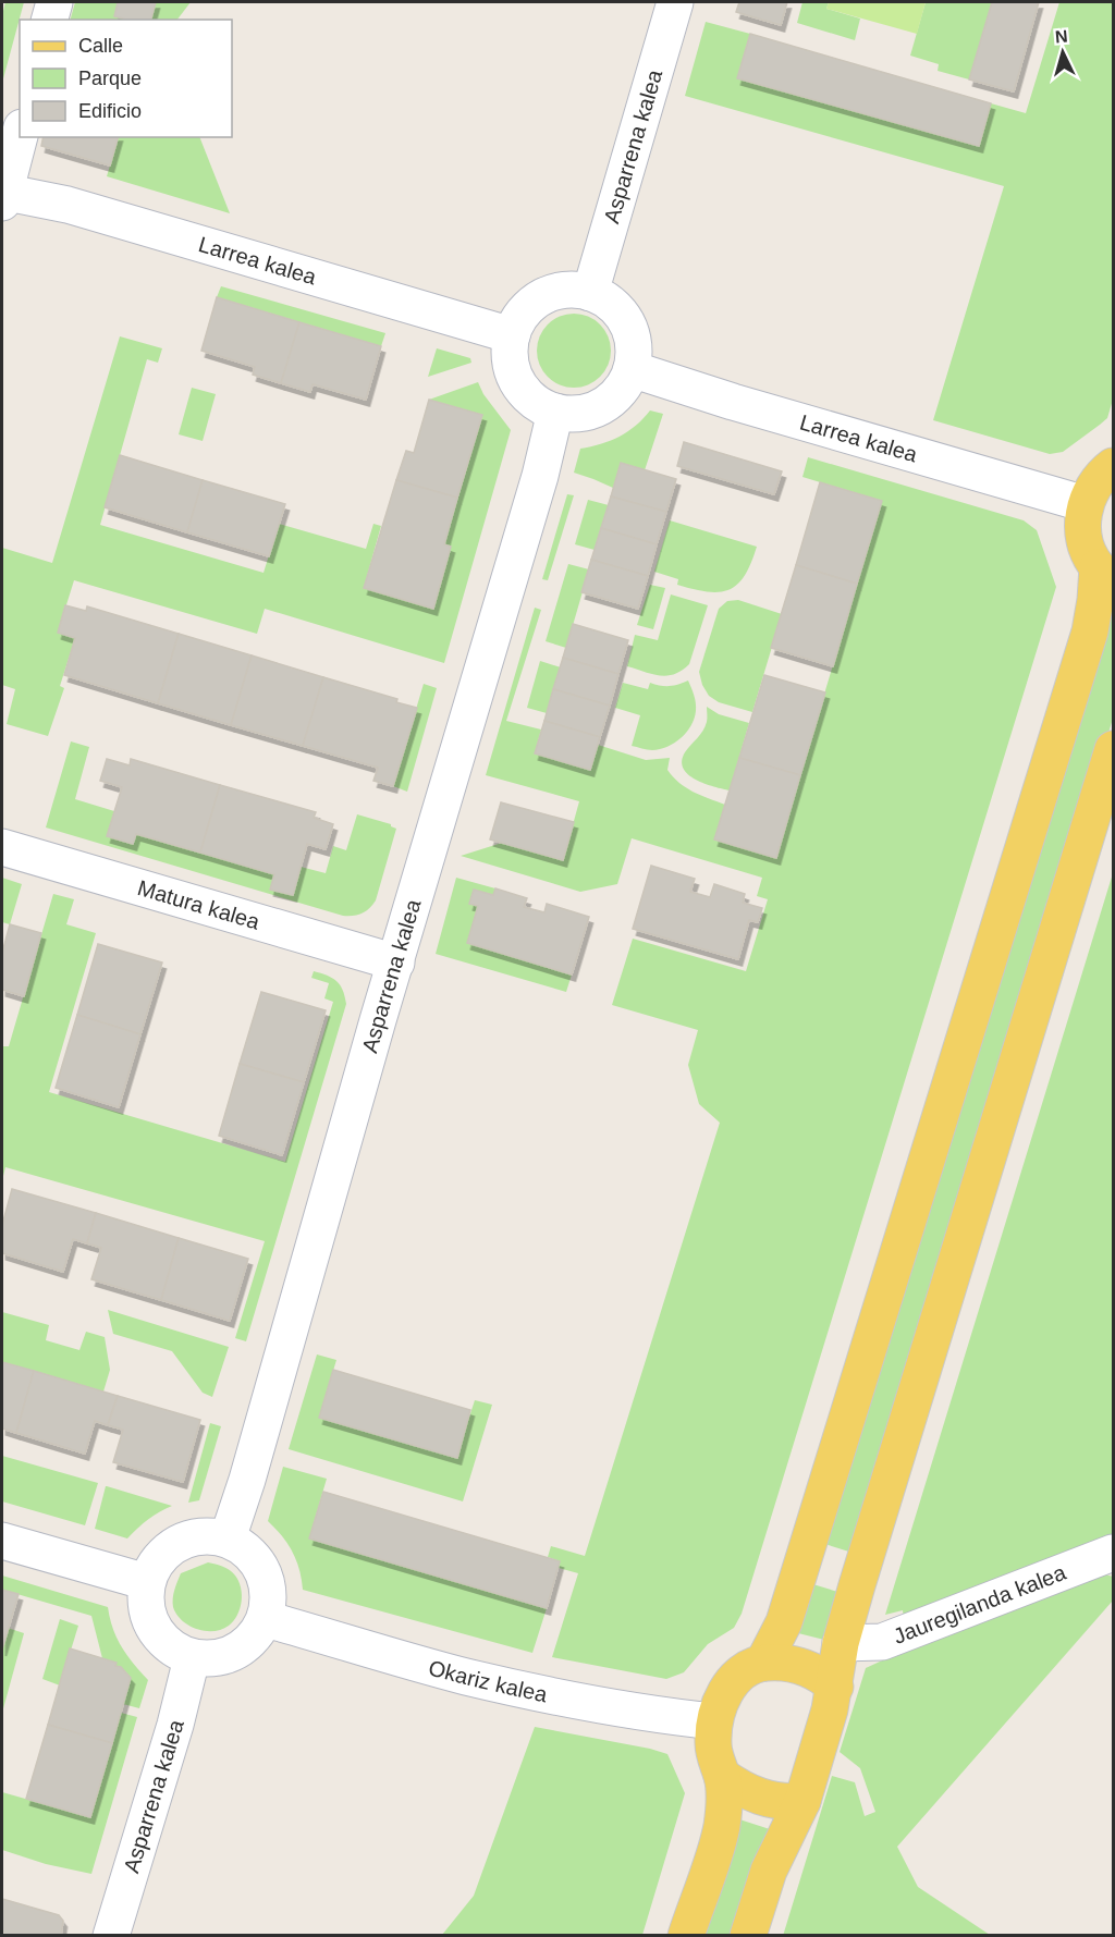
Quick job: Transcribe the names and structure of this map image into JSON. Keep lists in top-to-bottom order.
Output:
{
  "streets": {
    "street": [
      "Asparrena kalea",
      "Larrea kalea",
      "Matura kalea",
      "Jauregilanda kalea",
      "Okariz kalea"
    ]
  },
  "crossings": [
    ["Asparrena kalea", "Larrea kalea"],
    ["Asparrena kalea", "Matura kalea"],
    ["Asparrena kalea", "Okariz kalea"]
  ],
  "legend": ["Calle", "Parque", "Edificio"],
  "north": "top"
}
